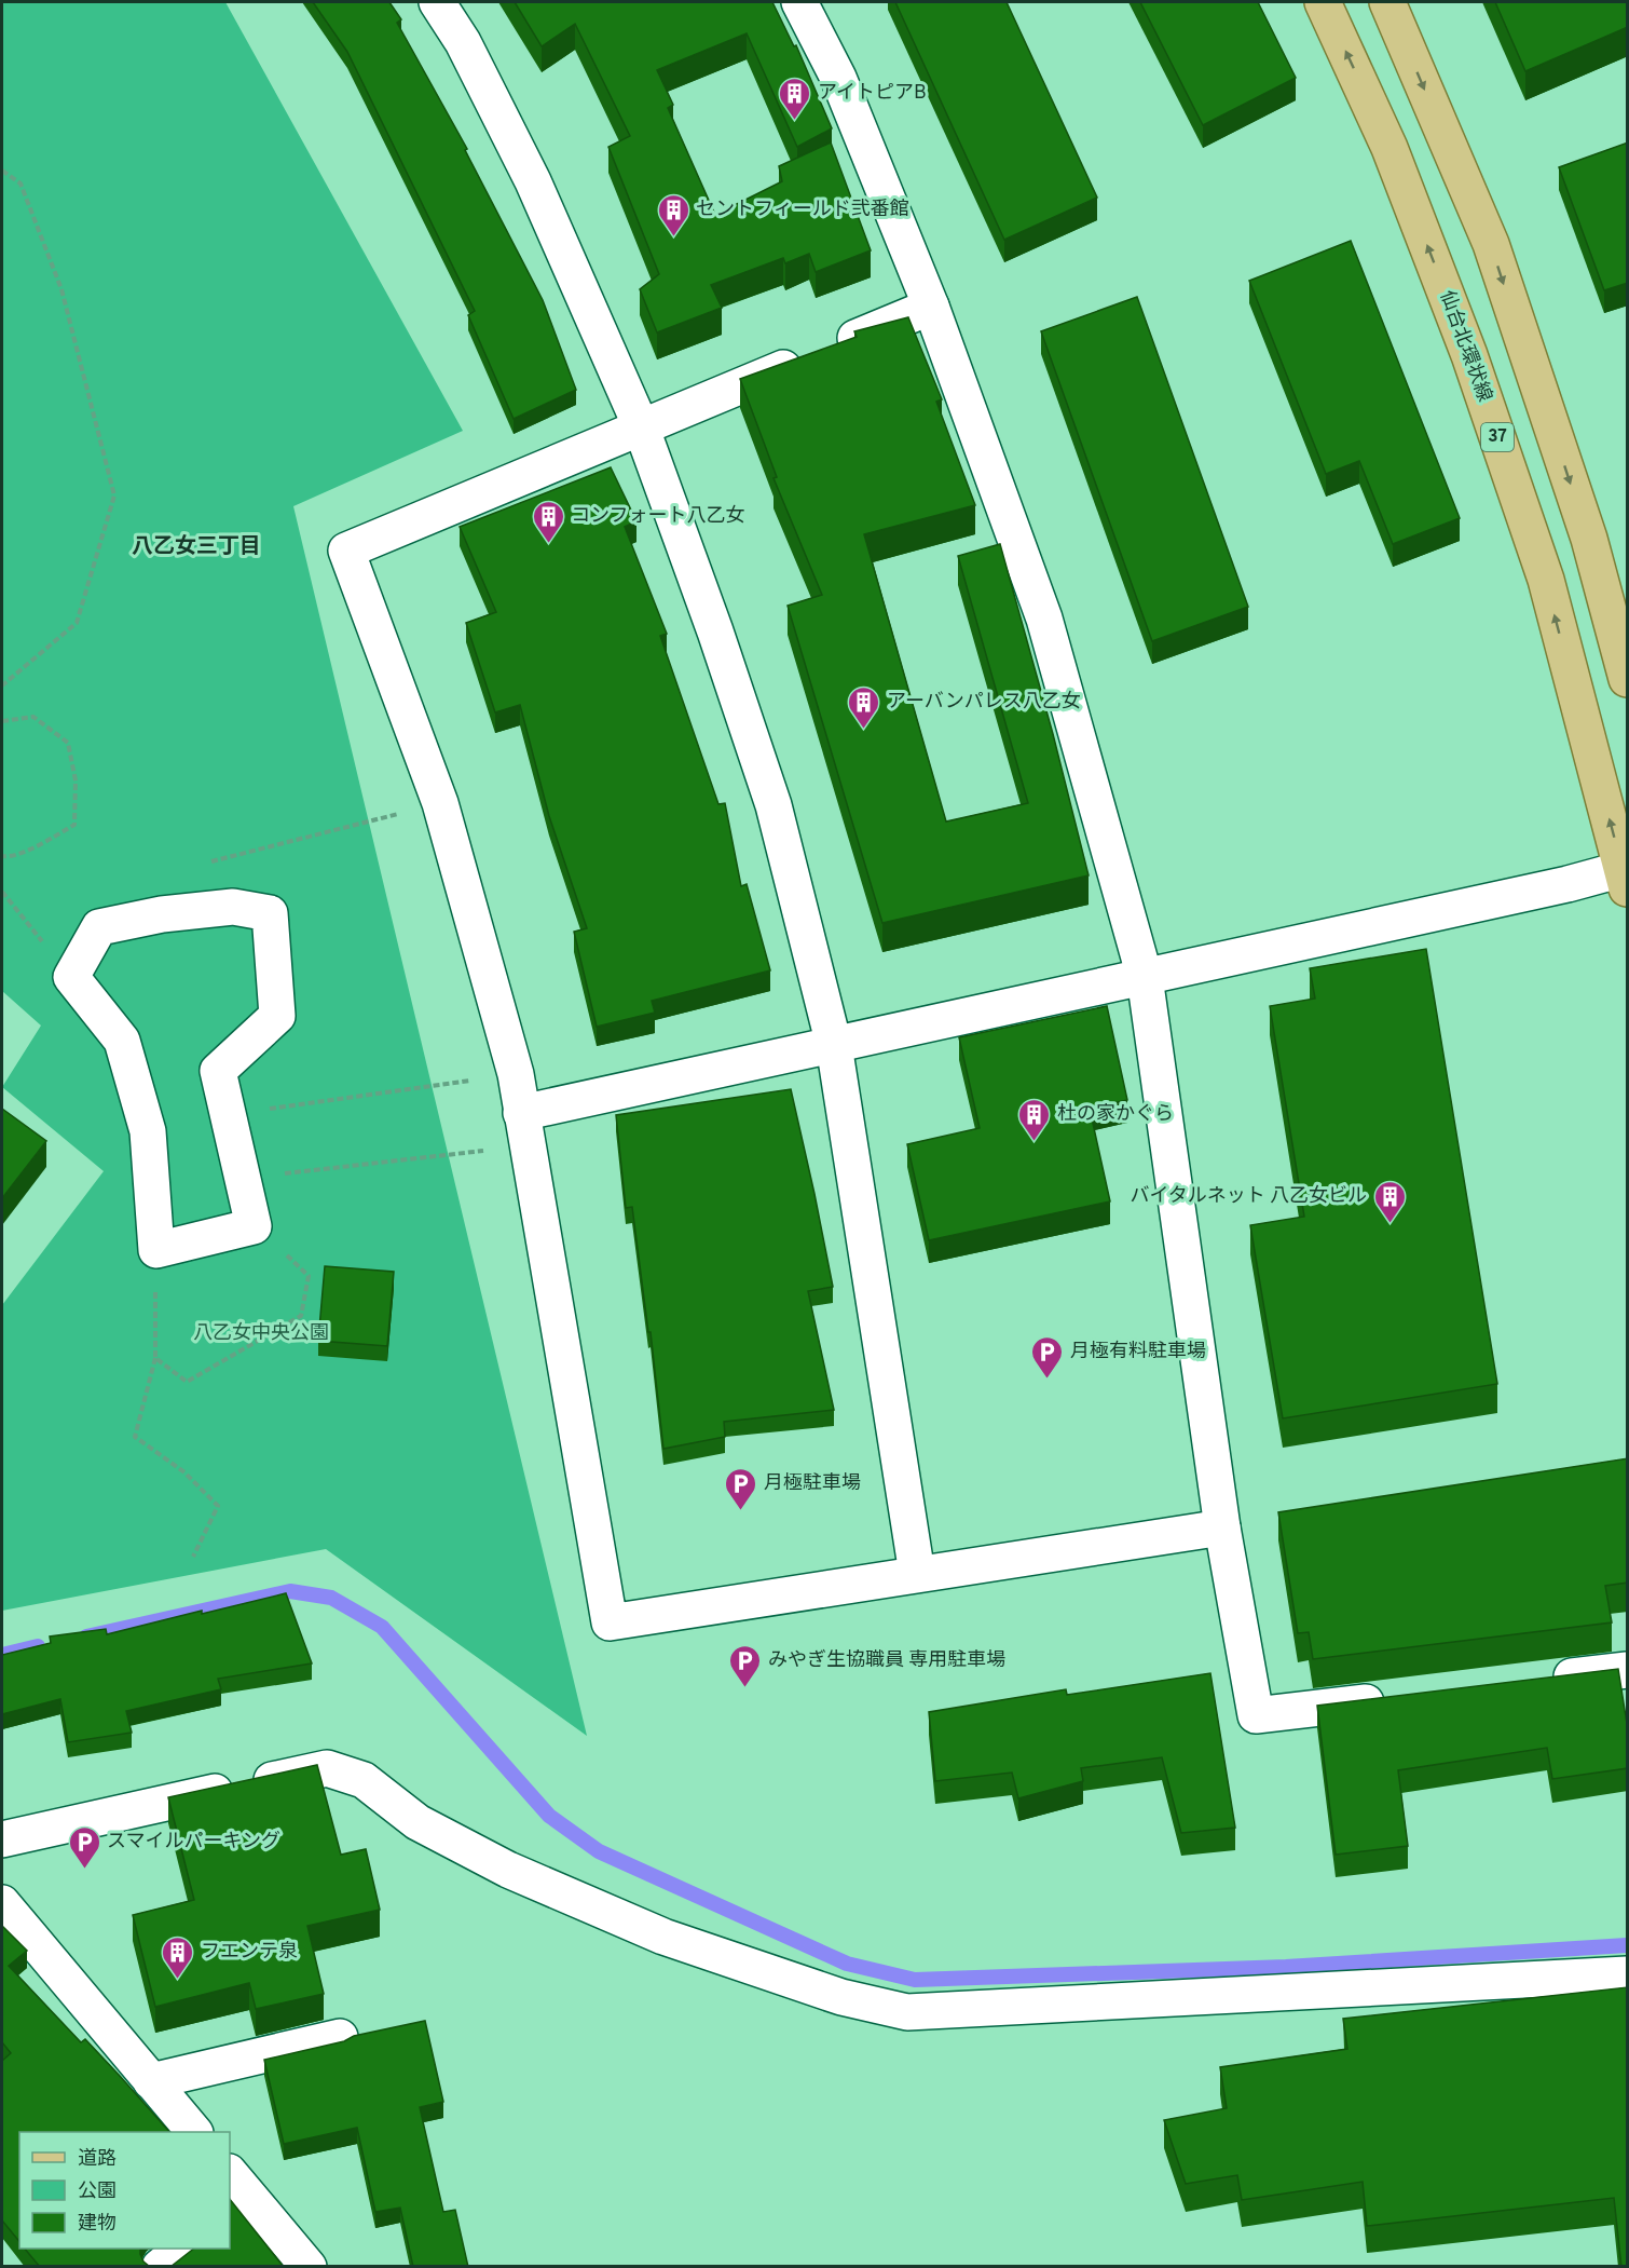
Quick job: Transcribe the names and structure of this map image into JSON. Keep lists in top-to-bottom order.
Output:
{
  "streets": {
    "main road": ["仙台北環状線", "37"]
  },
  "districts": ["八乙女三丁目"],
  "parks": ["八乙女中央公園"],
  "places": {
    "building": [
      "アイトピアB",
      "セントフィールド弐番館",
      "コンフォート八乙女",
      "アーバンパレス八乙女",
      "杜の家かぐら",
      "バイタルネット 八乙女ビル",
      "フエンテ泉"
    ],
    "parking": [
      "月極有料駐車場",
      "月極駐車場",
      "みやぎ生協職員 専用駐車場",
      "スマイルパーキング"
    ]
  },
  "legend": ["道路", "公園", "建物"]
}
